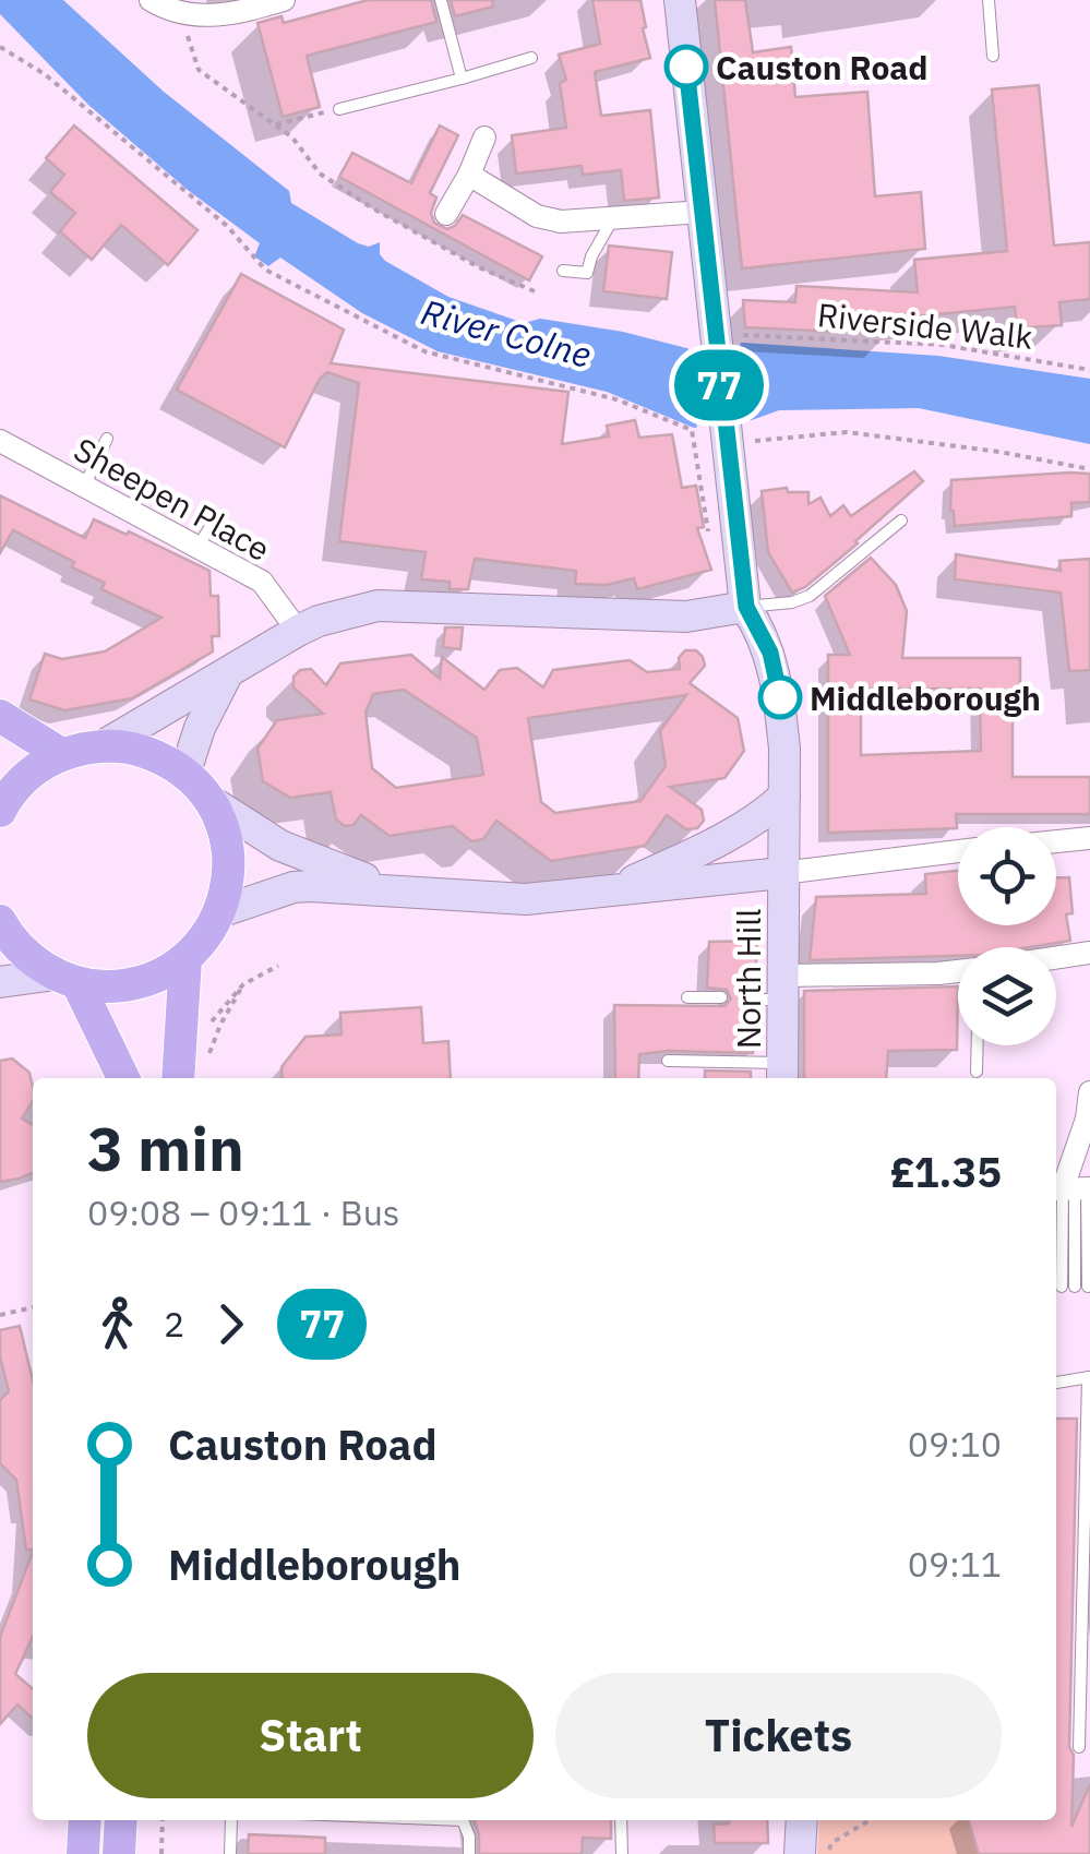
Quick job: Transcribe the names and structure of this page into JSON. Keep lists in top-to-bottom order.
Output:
{
  "streets": {
    "street": ["Sheepen Place", "North Hill"],
    "path": ["Riverside Walk"]
  },
  "water": ["River Colne"],
  "places": ["Causton Road", "Middleborough"],
  "lines": ["bus line 77"],
  "page": {
    "on_map": "77",
    "heading": ["3 min", "09:08 – 09:11 · Bus", "£1.35"],
    "legs": ["2", "77"],
    "list": [
      {
        "name": "Causton Road",
        "value": "09:10"
      },
      {
        "name": "Middleborough",
        "value": "09:11"
      }
    ],
    "buttons": ["Start", "Tickets"]
  }
}
